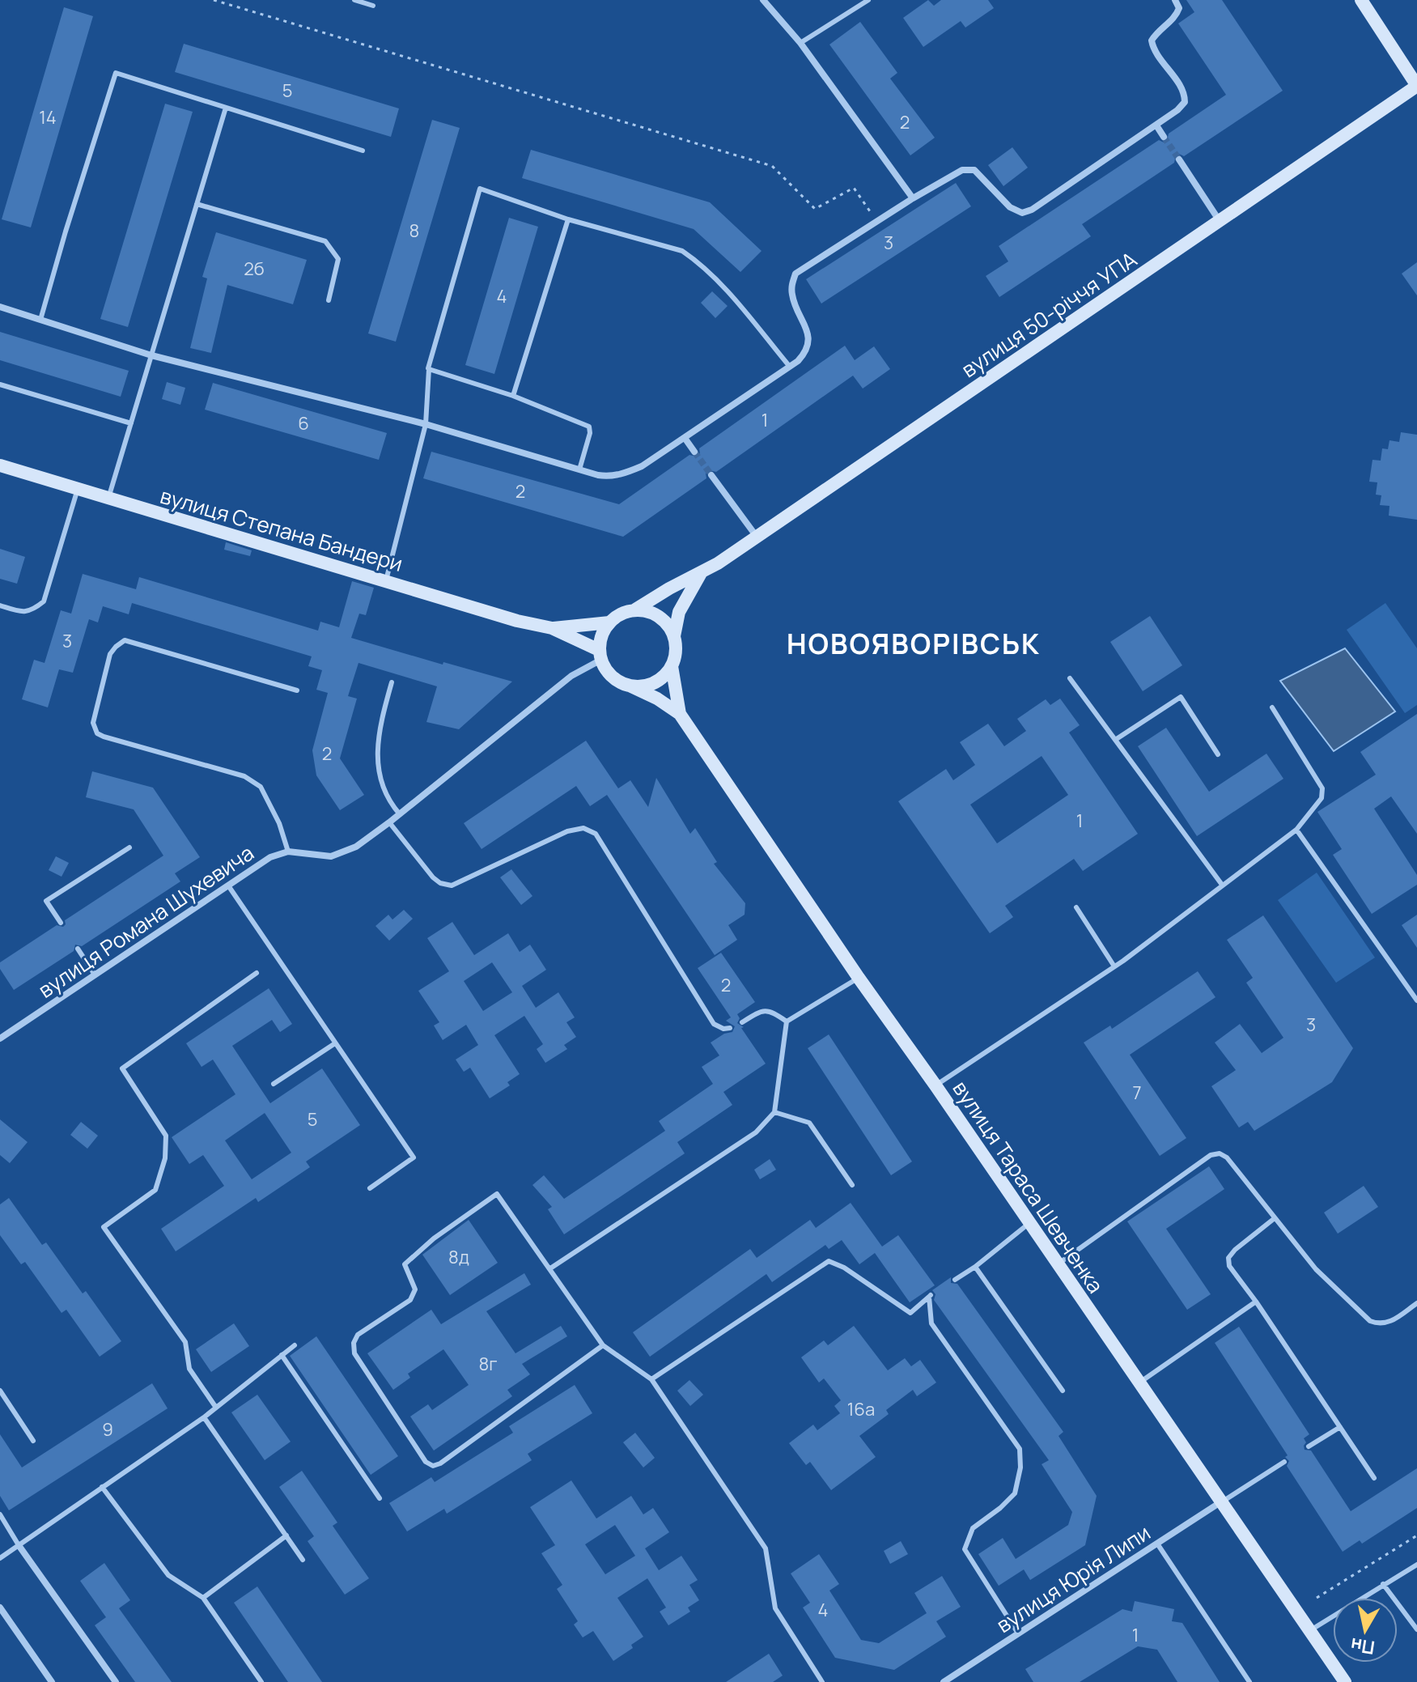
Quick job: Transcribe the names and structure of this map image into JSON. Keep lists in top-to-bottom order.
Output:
{
  "streets": {
    "street": [
      "вулиця 50-річчя УПА",
      "вулиця Степана Бандери",
      "вулиця Романа Шухевича",
      "вулиця Тараса Шевченка",
      "вулиця Юрія Липи"
    ]
  },
  "crossings": [
    ["вулиця 50-річчя УПА", "вулиця Степана Бандери"],
    ["вулиця 50-річчя УПА", "вулиця Романа Шухевича"],
    ["вулиця 50-річчя УПА", "вулиця Тараса Шевченка"],
    ["вулиця Степана Бандери", "вулиця Романа Шухевича"],
    ["вулиця Степана Бандери", "вулиця Тараса Шевченка"],
    ["вулиця Романа Шухевича", "вулиця Тараса Шевченка"],
    ["вулиця Тараса Шевченка", "вулиця Юрія Липи"]
  ],
  "districts": ["НОВОЯВОРІВСЬК"],
  "house_numbers": [
    "5",
    "14",
    "2",
    "8",
    "3",
    "2б",
    "4",
    "1",
    "6",
    "2",
    "3",
    "2",
    "1",
    "2",
    "3",
    "7",
    "5",
    "8д",
    "8г",
    "16а",
    "9",
    "4",
    "1"
  ],
  "north": "bottom"
}
